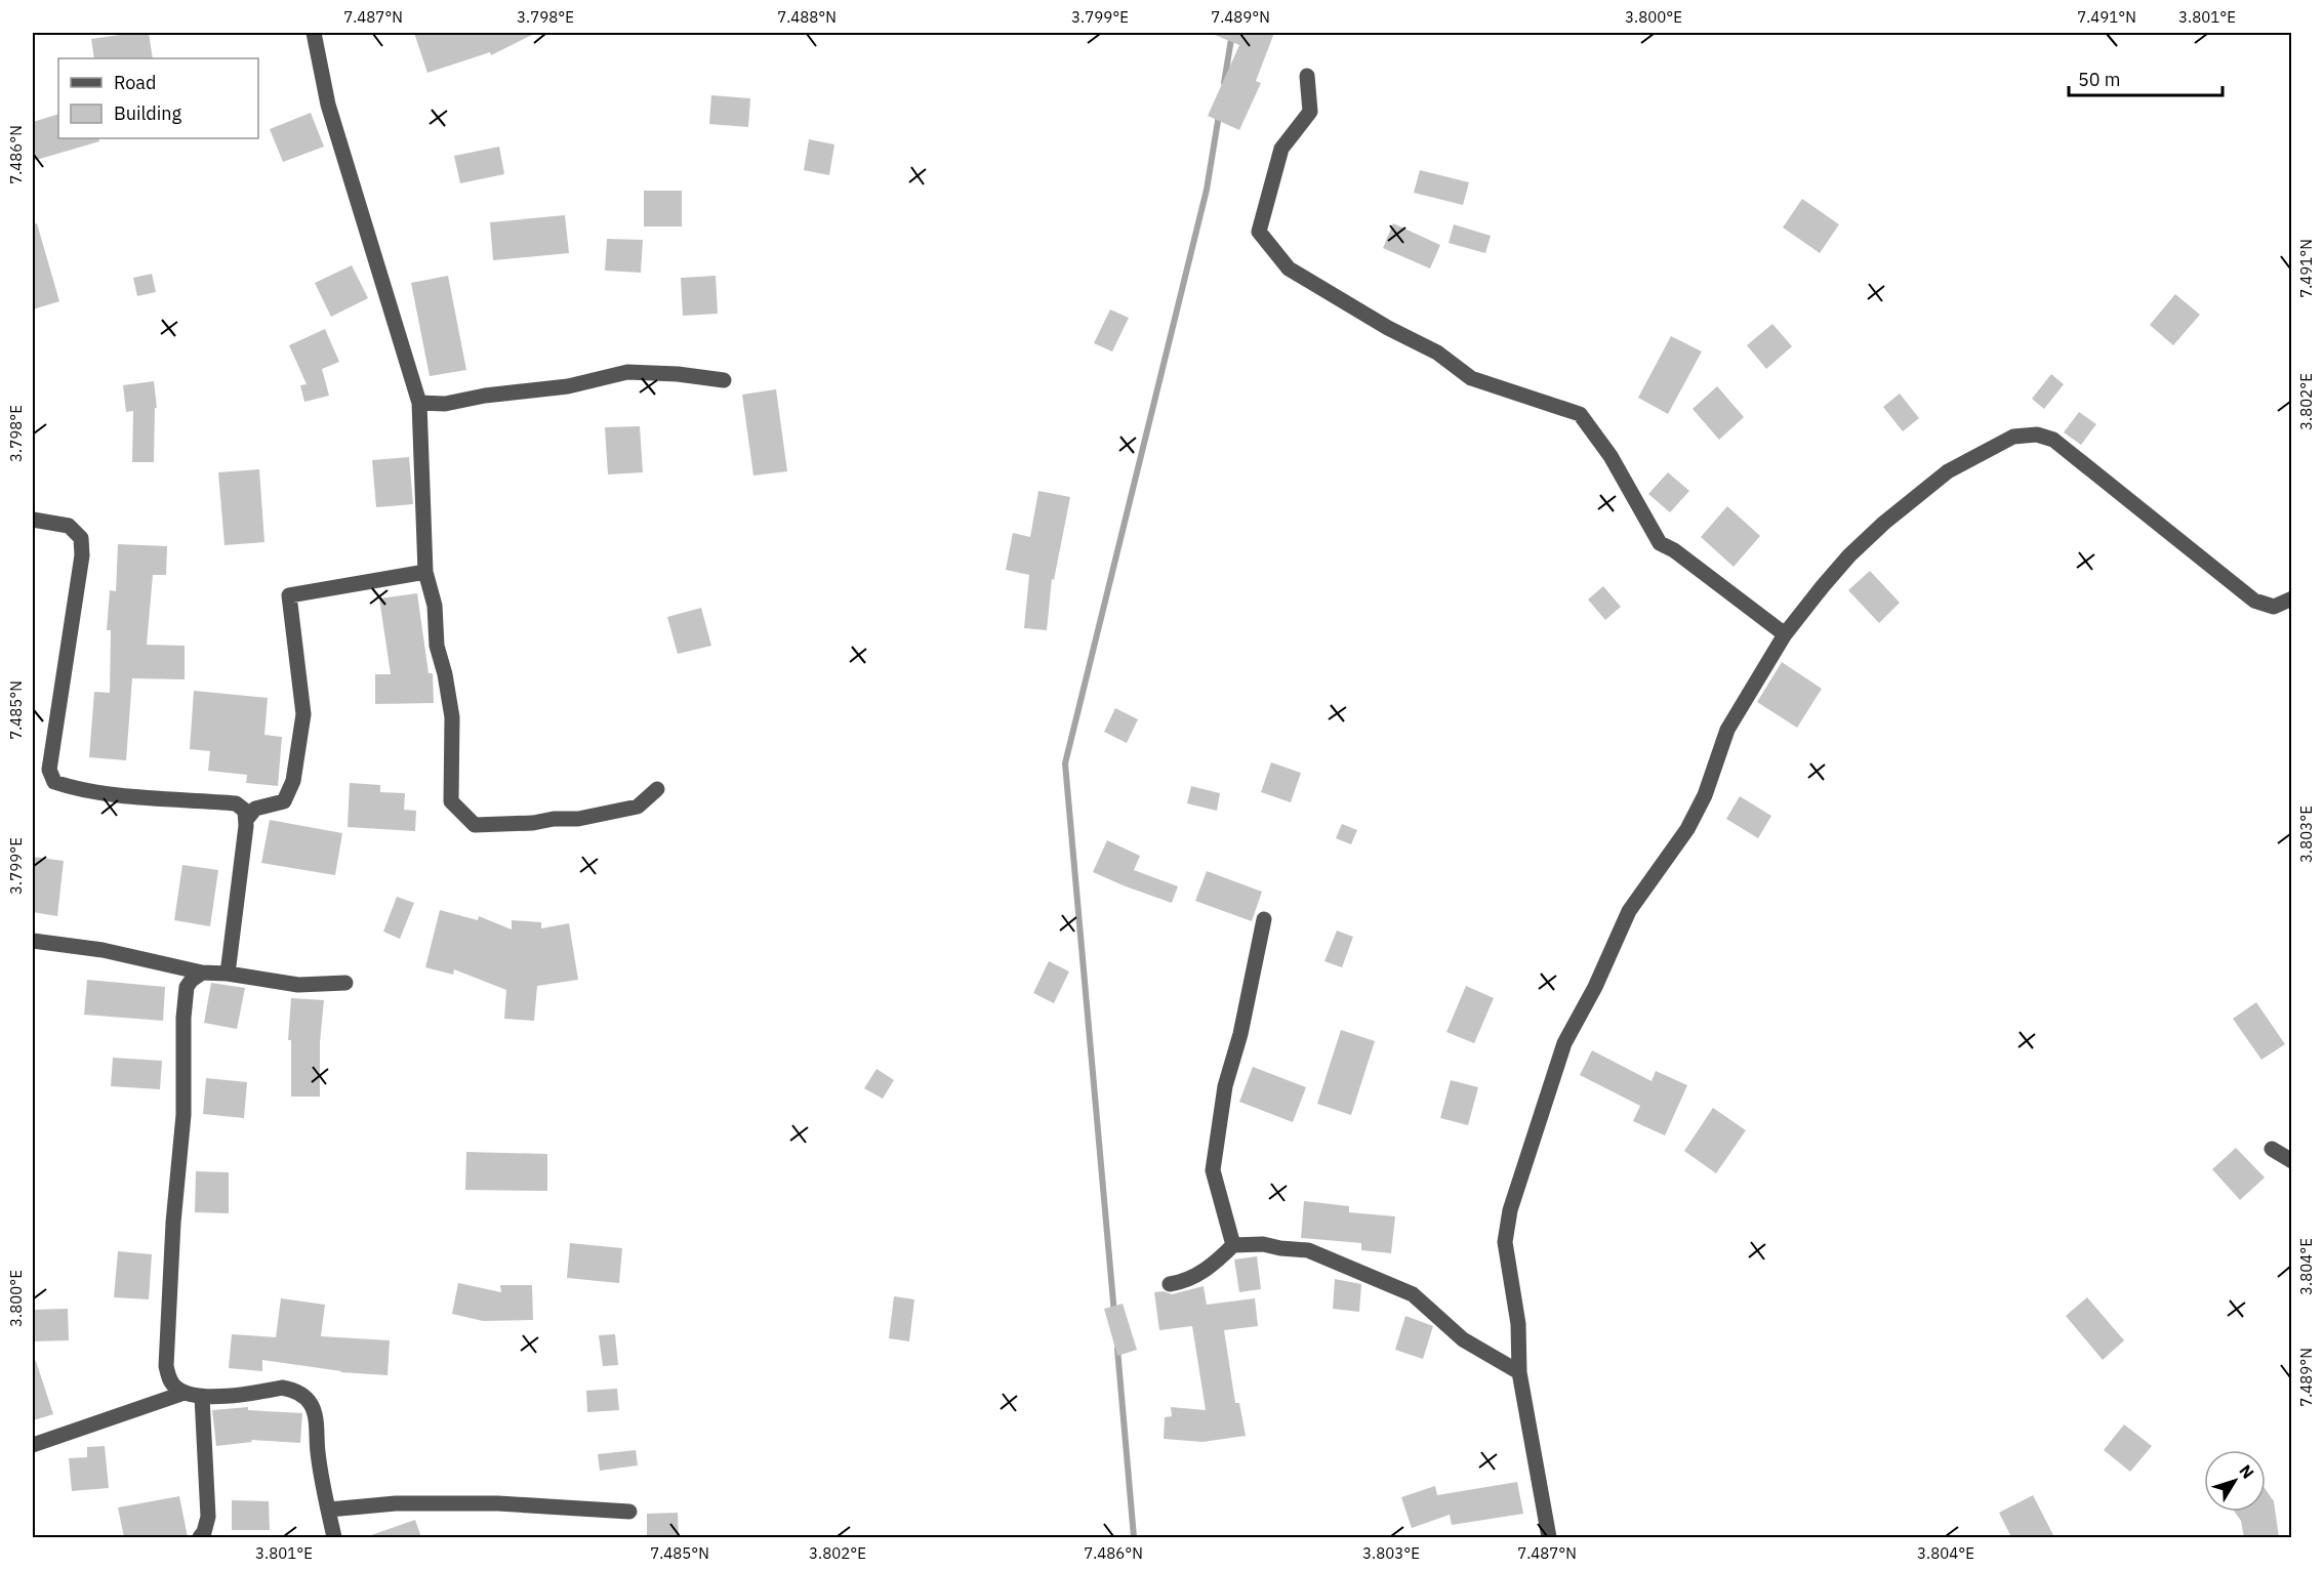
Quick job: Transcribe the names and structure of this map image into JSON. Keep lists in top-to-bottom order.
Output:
{
  "legend": ["Road", "Building"],
  "scale_bar": "50 m",
  "north": "top right",
  "coordinates": [
    "7.487°N",
    "3.798°E",
    "7.488°N",
    "3.799°E",
    "7.489°N",
    "3.800°E",
    "7.491°N",
    "3.801°E",
    "7.486°N",
    "3.802°E",
    "7.485°N",
    "3.803°E",
    "3.804°E"
  ]
}
